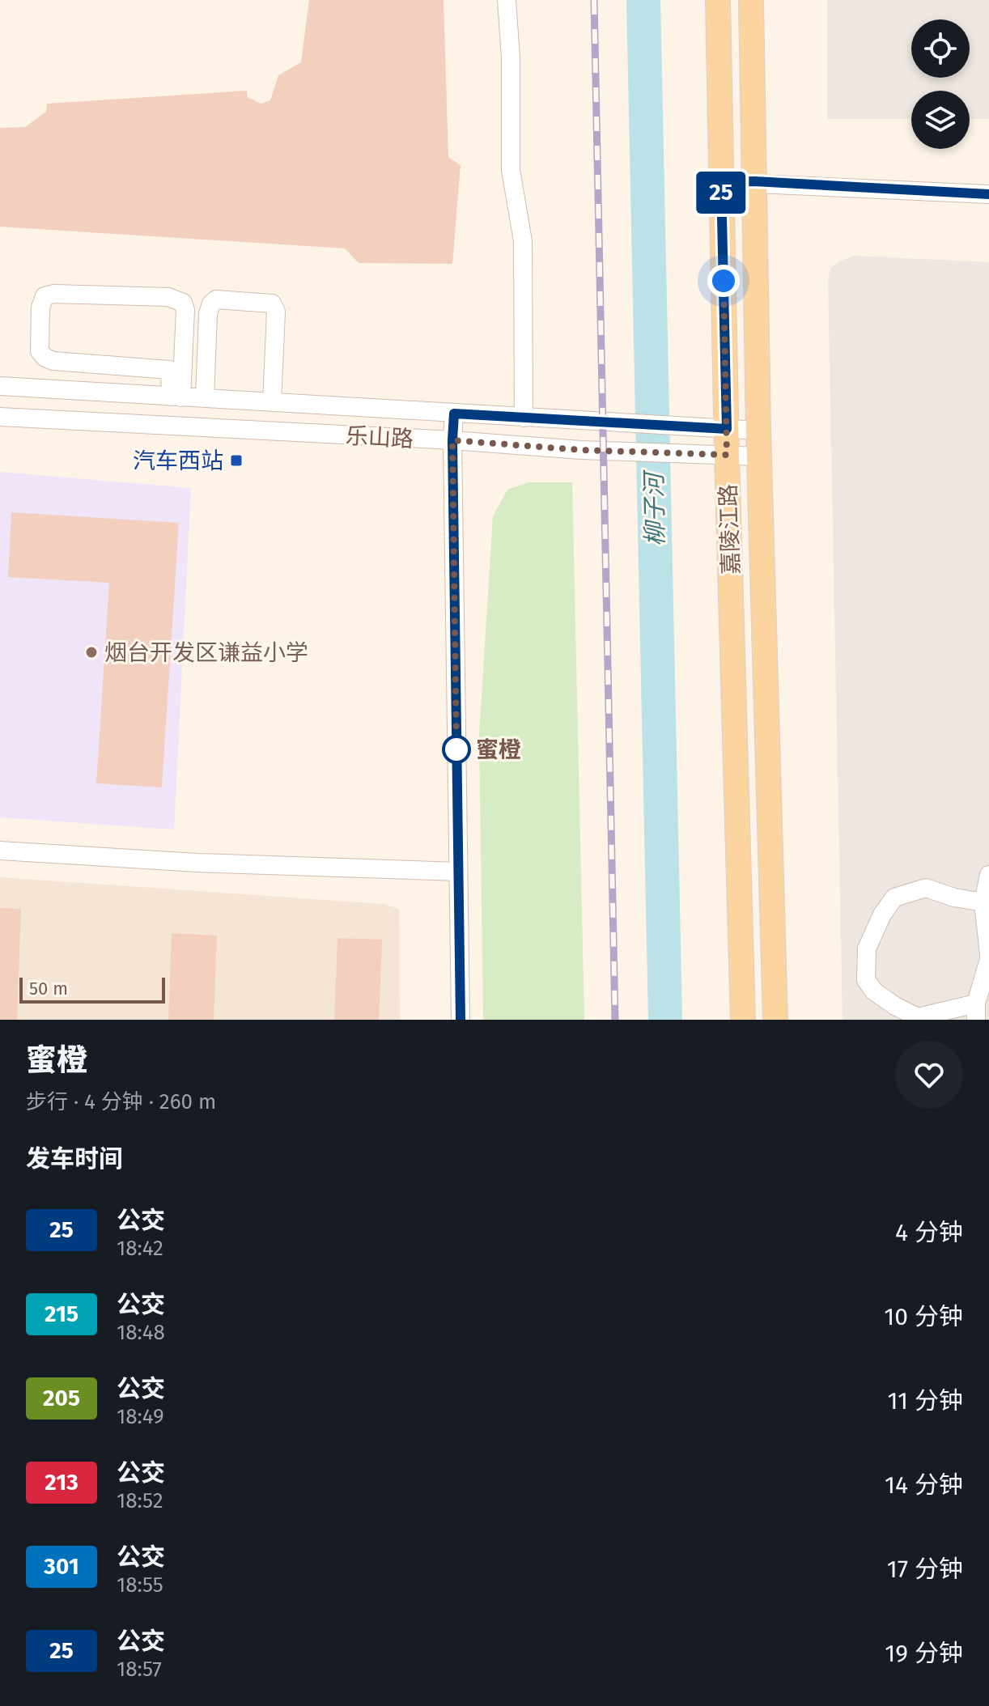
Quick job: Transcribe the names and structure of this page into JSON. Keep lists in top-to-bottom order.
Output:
{
  "streets": {
    "main road": ["嘉陵江路"],
    "street": ["乐山路"]
  },
  "crossings": [
    ["乐山路", "嘉陵江路"]
  ],
  "water": ["柳子河"],
  "places": {
    "transit": ["汽车西站"],
    "other": ["烟台开发区谦益小学", "蜜橙"]
  },
  "lines": ["bus line 25"],
  "scale_bar": "50 m",
  "page": {
    "on_map": "25",
    "scale": "50 m",
    "heading": [
      ["蜜橙", "步行 · 4 分钟 · 260 m"],
      "发车时间"
    ],
    "list": [
      {
        "mark": "25",
        "name": "公交",
        "note": "18:42",
        "value": "4 分钟"
      },
      {
        "mark": "215",
        "name": "公交",
        "note": "18:48",
        "value": "10 分钟"
      },
      {
        "mark": "205",
        "name": "公交",
        "note": "18:49",
        "value": "11 分钟"
      },
      {
        "mark": "213",
        "name": "公交",
        "note": "18:52",
        "value": "14 分钟"
      },
      {
        "mark": "301",
        "name": "公交",
        "note": "18:55",
        "value": "17 分钟"
      },
      {
        "mark": "25",
        "name": "公交",
        "note": "18:57",
        "value": "19 分钟"
      }
    ]
  }
}
